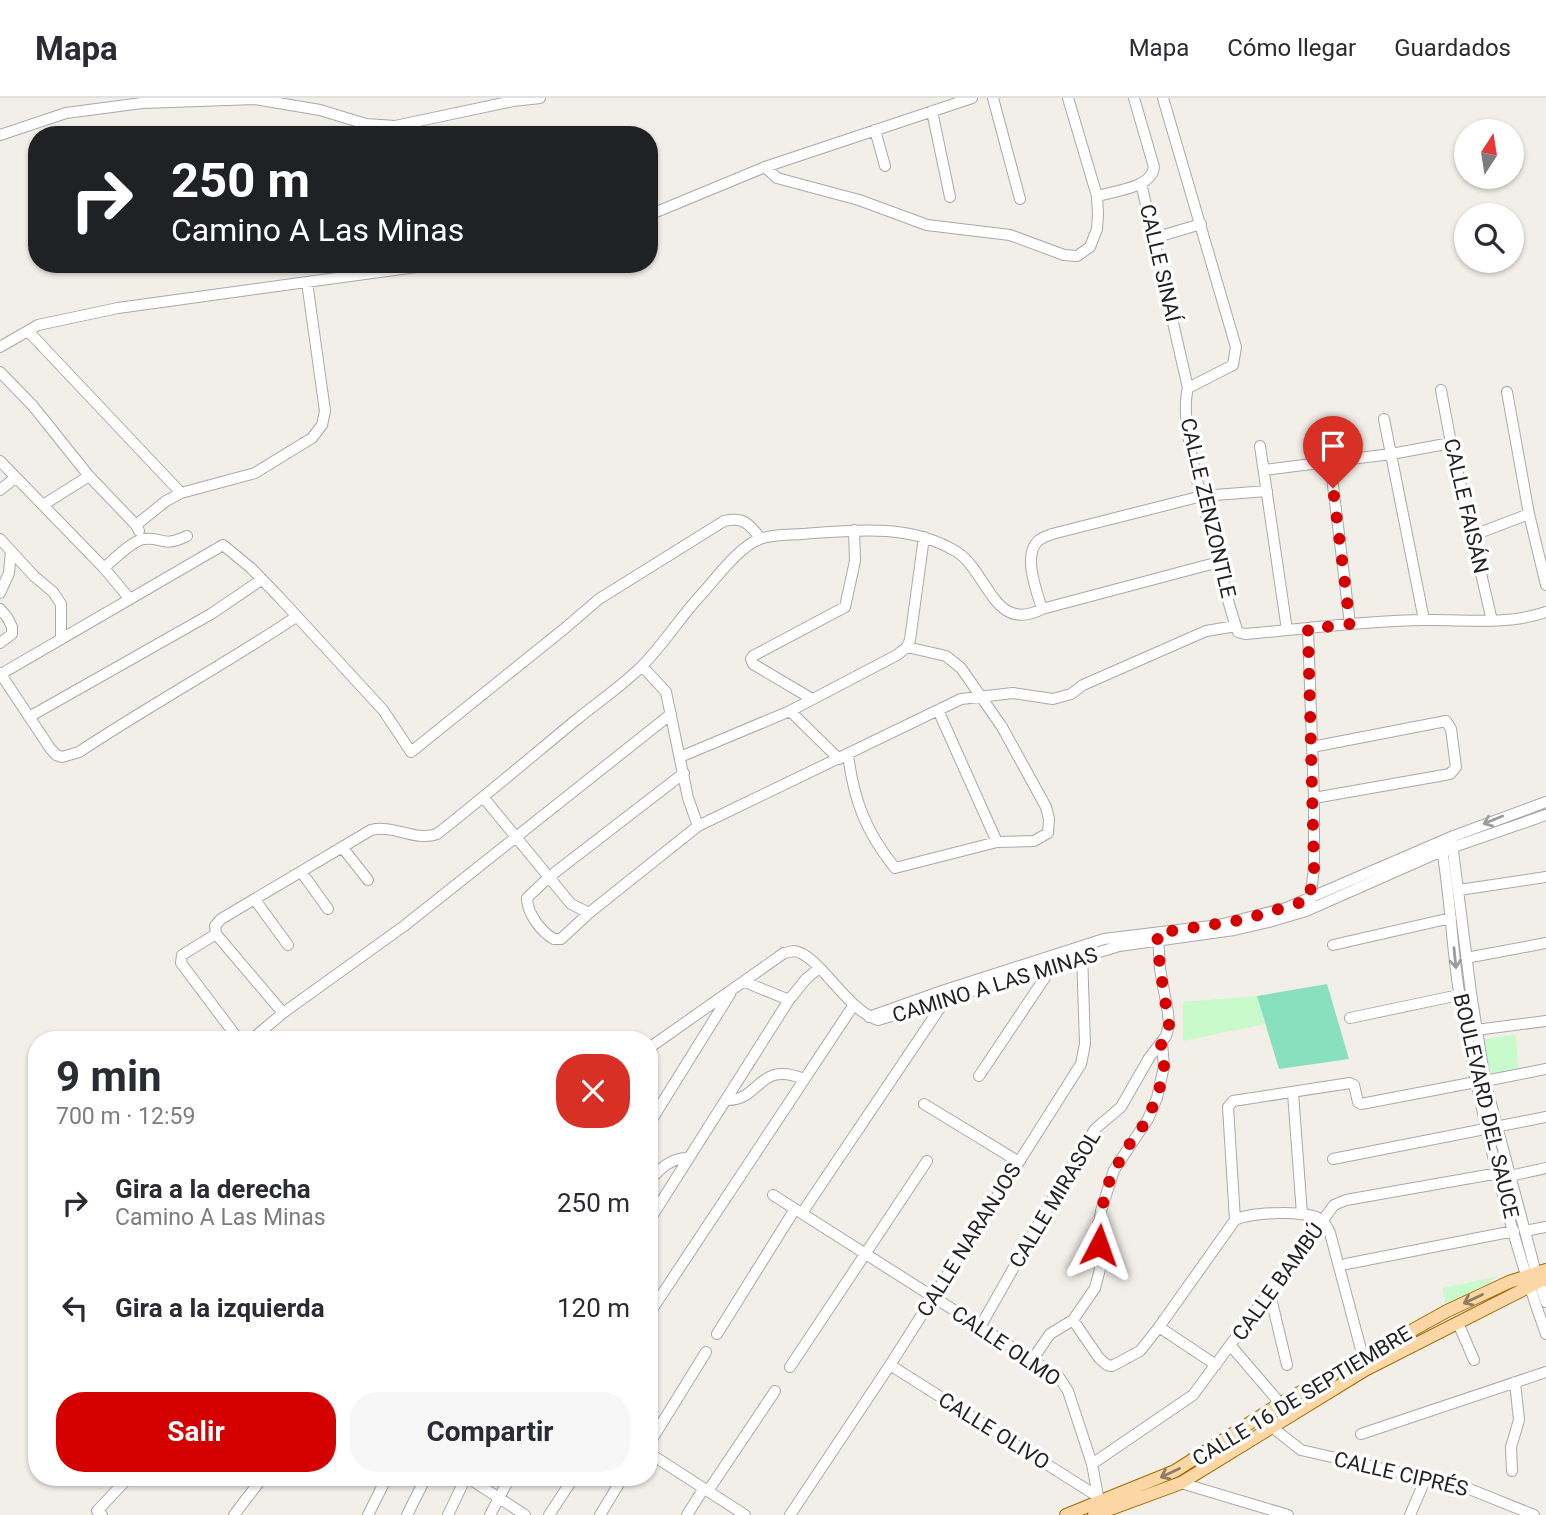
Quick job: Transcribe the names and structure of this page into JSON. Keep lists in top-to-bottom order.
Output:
{
  "streets": {
    "main road": ["CALLE 16 DE SEPTIEMBRE"],
    "street": [
      "CALLE SINAÍ",
      "CALLE FAISÁN",
      "CALLE ZENZONTLE",
      "CAMINO A LAS MINAS",
      "BOULEVARD DEL SAUCE",
      "CALLE MIRASOL",
      "CALLE NARANJOS",
      "CALLE BAMBÚ",
      "CALLE OLMO",
      "CALLE OLIVO",
      "CALLE CIPRÉS"
    ]
  },
  "crossings": [
    ["CALLE SINAÍ", "CALLE ZENZONTLE"],
    ["CAMINO A LAS MINAS", "BOULEVARD DEL SAUCE"],
    ["CAMINO A LAS MINAS", "CALLE NARANJOS"],
    ["BOULEVARD DEL SAUCE", "CALLE BAMBÚ"],
    ["BOULEVARD DEL SAUCE", "CALLE 16 DE SEPTIEMBRE"],
    ["CALLE MIRASOL", "CALLE OLMO"],
    ["CALLE NARANJOS", "CALLE OLMO"],
    ["CALLE NARANJOS", "CALLE OLIVO"],
    ["CALLE BAMBÚ", "CALLE OLMO"],
    ["CALLE OLMO", "CALLE 16 DE SEPTIEMBRE"],
    ["CALLE OLMO", "CALLE OLIVO"],
    ["CALLE 16 DE SEPTIEMBRE", "CALLE OLIVO"],
    ["CALLE 16 DE SEPTIEMBRE", "CALLE CIPRÉS"]
  ],
  "north": "top",
  "page": {
    "header": "Mapa",
    "nav": ["Mapa", "Cómo llegar", "Guardados"],
    "turn": ["250 m", "Camino A Las Minas"],
    "heading": ["9 min", "700 m · 12:59"],
    "list": [
      {
        "name": "Gira a la derecha",
        "note": "Camino A Las Minas",
        "value": "250 m"
      },
      {
        "name": "Gira a la izquierda",
        "value": "120 m"
      }
    ],
    "buttons": ["Salir", "Compartir"]
  }
}
